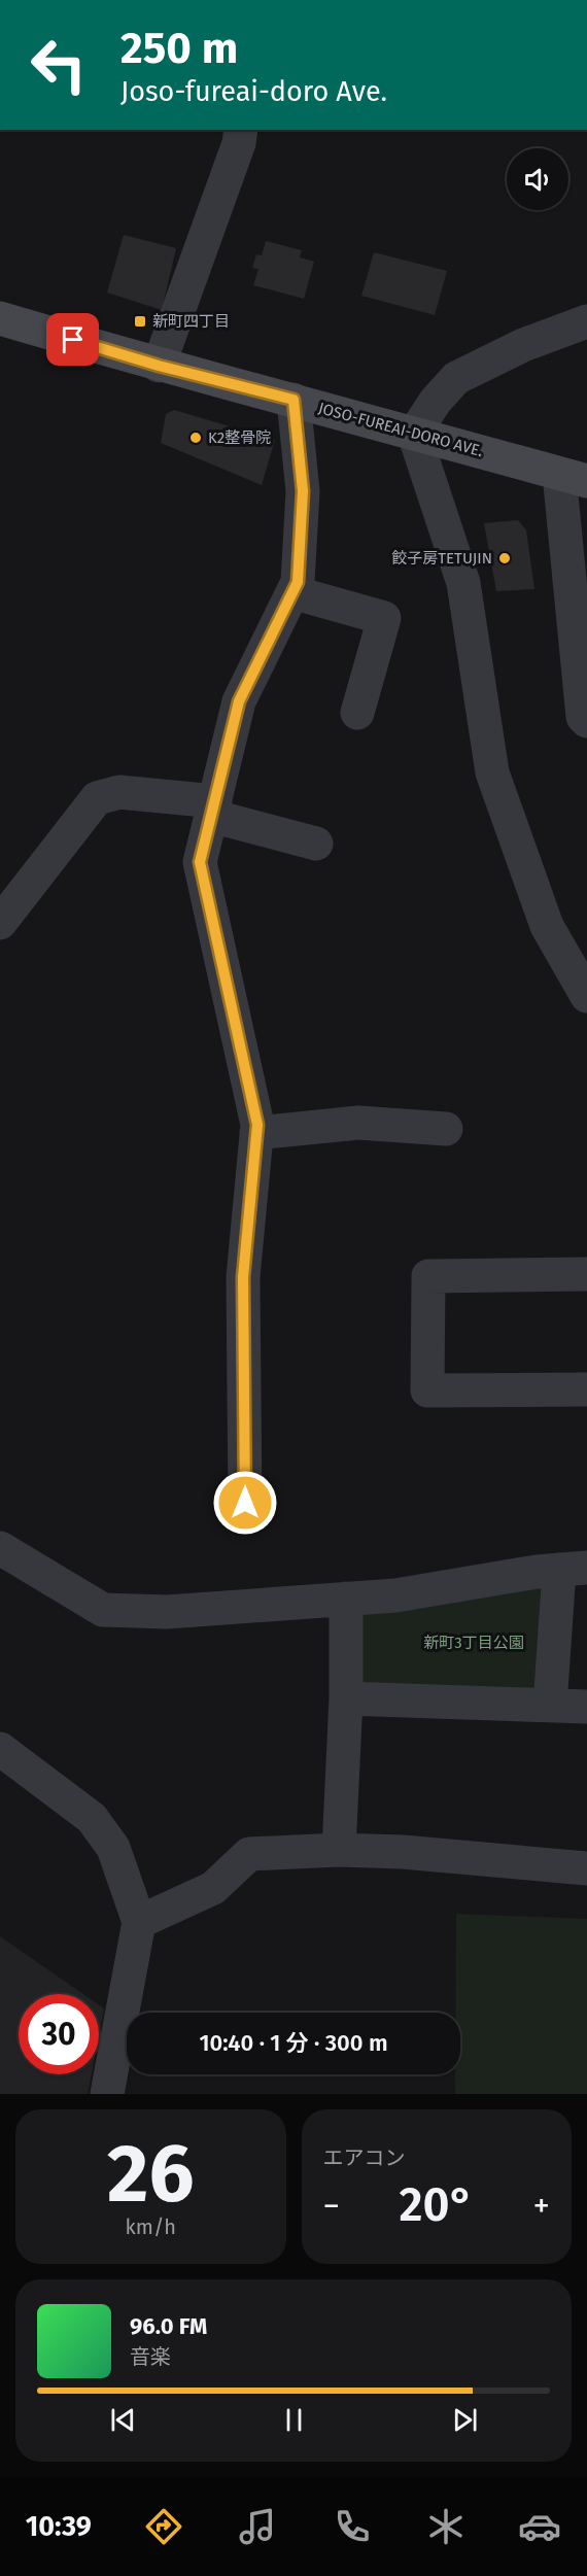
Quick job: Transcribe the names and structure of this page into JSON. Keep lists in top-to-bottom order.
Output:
{
  "streets": {
    "street": ["JOSO-FUREAI-DORO AVE."]
  },
  "parks": ["新町3丁目公園"],
  "places": {
    "transit": ["新町四丁目"],
    "other": ["K2整骨院", "餃子房TETUJIN"]
  },
  "page": {
    "turn": ["250 m", "Joso-fureai-doro Ave."],
    "limit": "30",
    "trip": "10:40 · 1 分 · 300 m",
    "tile": [
      ["26", "km/h"],
      "エアコン"
    ],
    "heat": ["−", "20°", "+"],
    "song": ["96.0 FM", "音楽"],
    "tabs": "10:39"
  }
}
